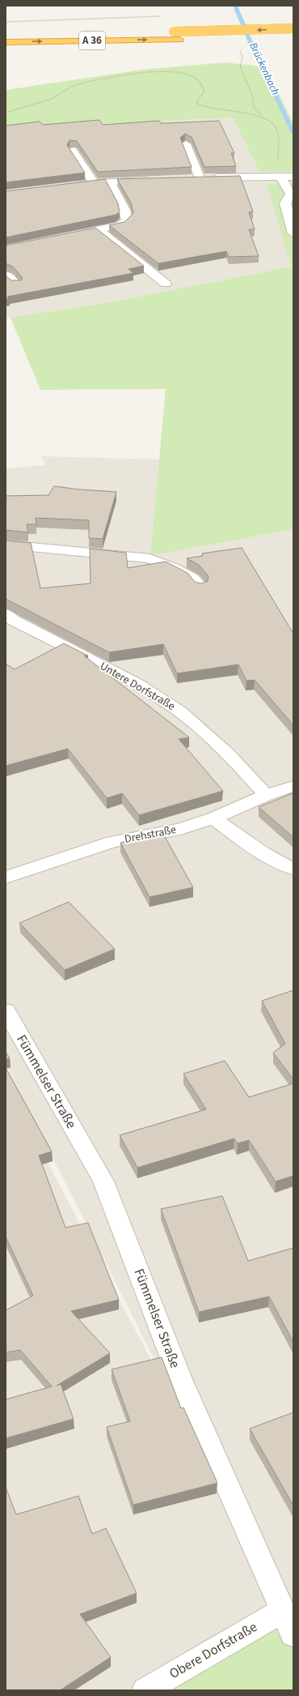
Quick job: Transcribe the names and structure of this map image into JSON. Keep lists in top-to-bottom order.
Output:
{
  "streets": {
    "highway": ["A 36"],
    "street": [
      "Untere Dorfstraße",
      "Drehstraße",
      "Fümmelser Straße",
      "Obere Dorfstraße"
    ]
  },
  "crossings": [
    ["Untere Dorfstraße", "Drehstraße"],
    ["Fümmelser Straße", "Obere Dorfstraße"]
  ],
  "water": ["Brückenbach"]
}
